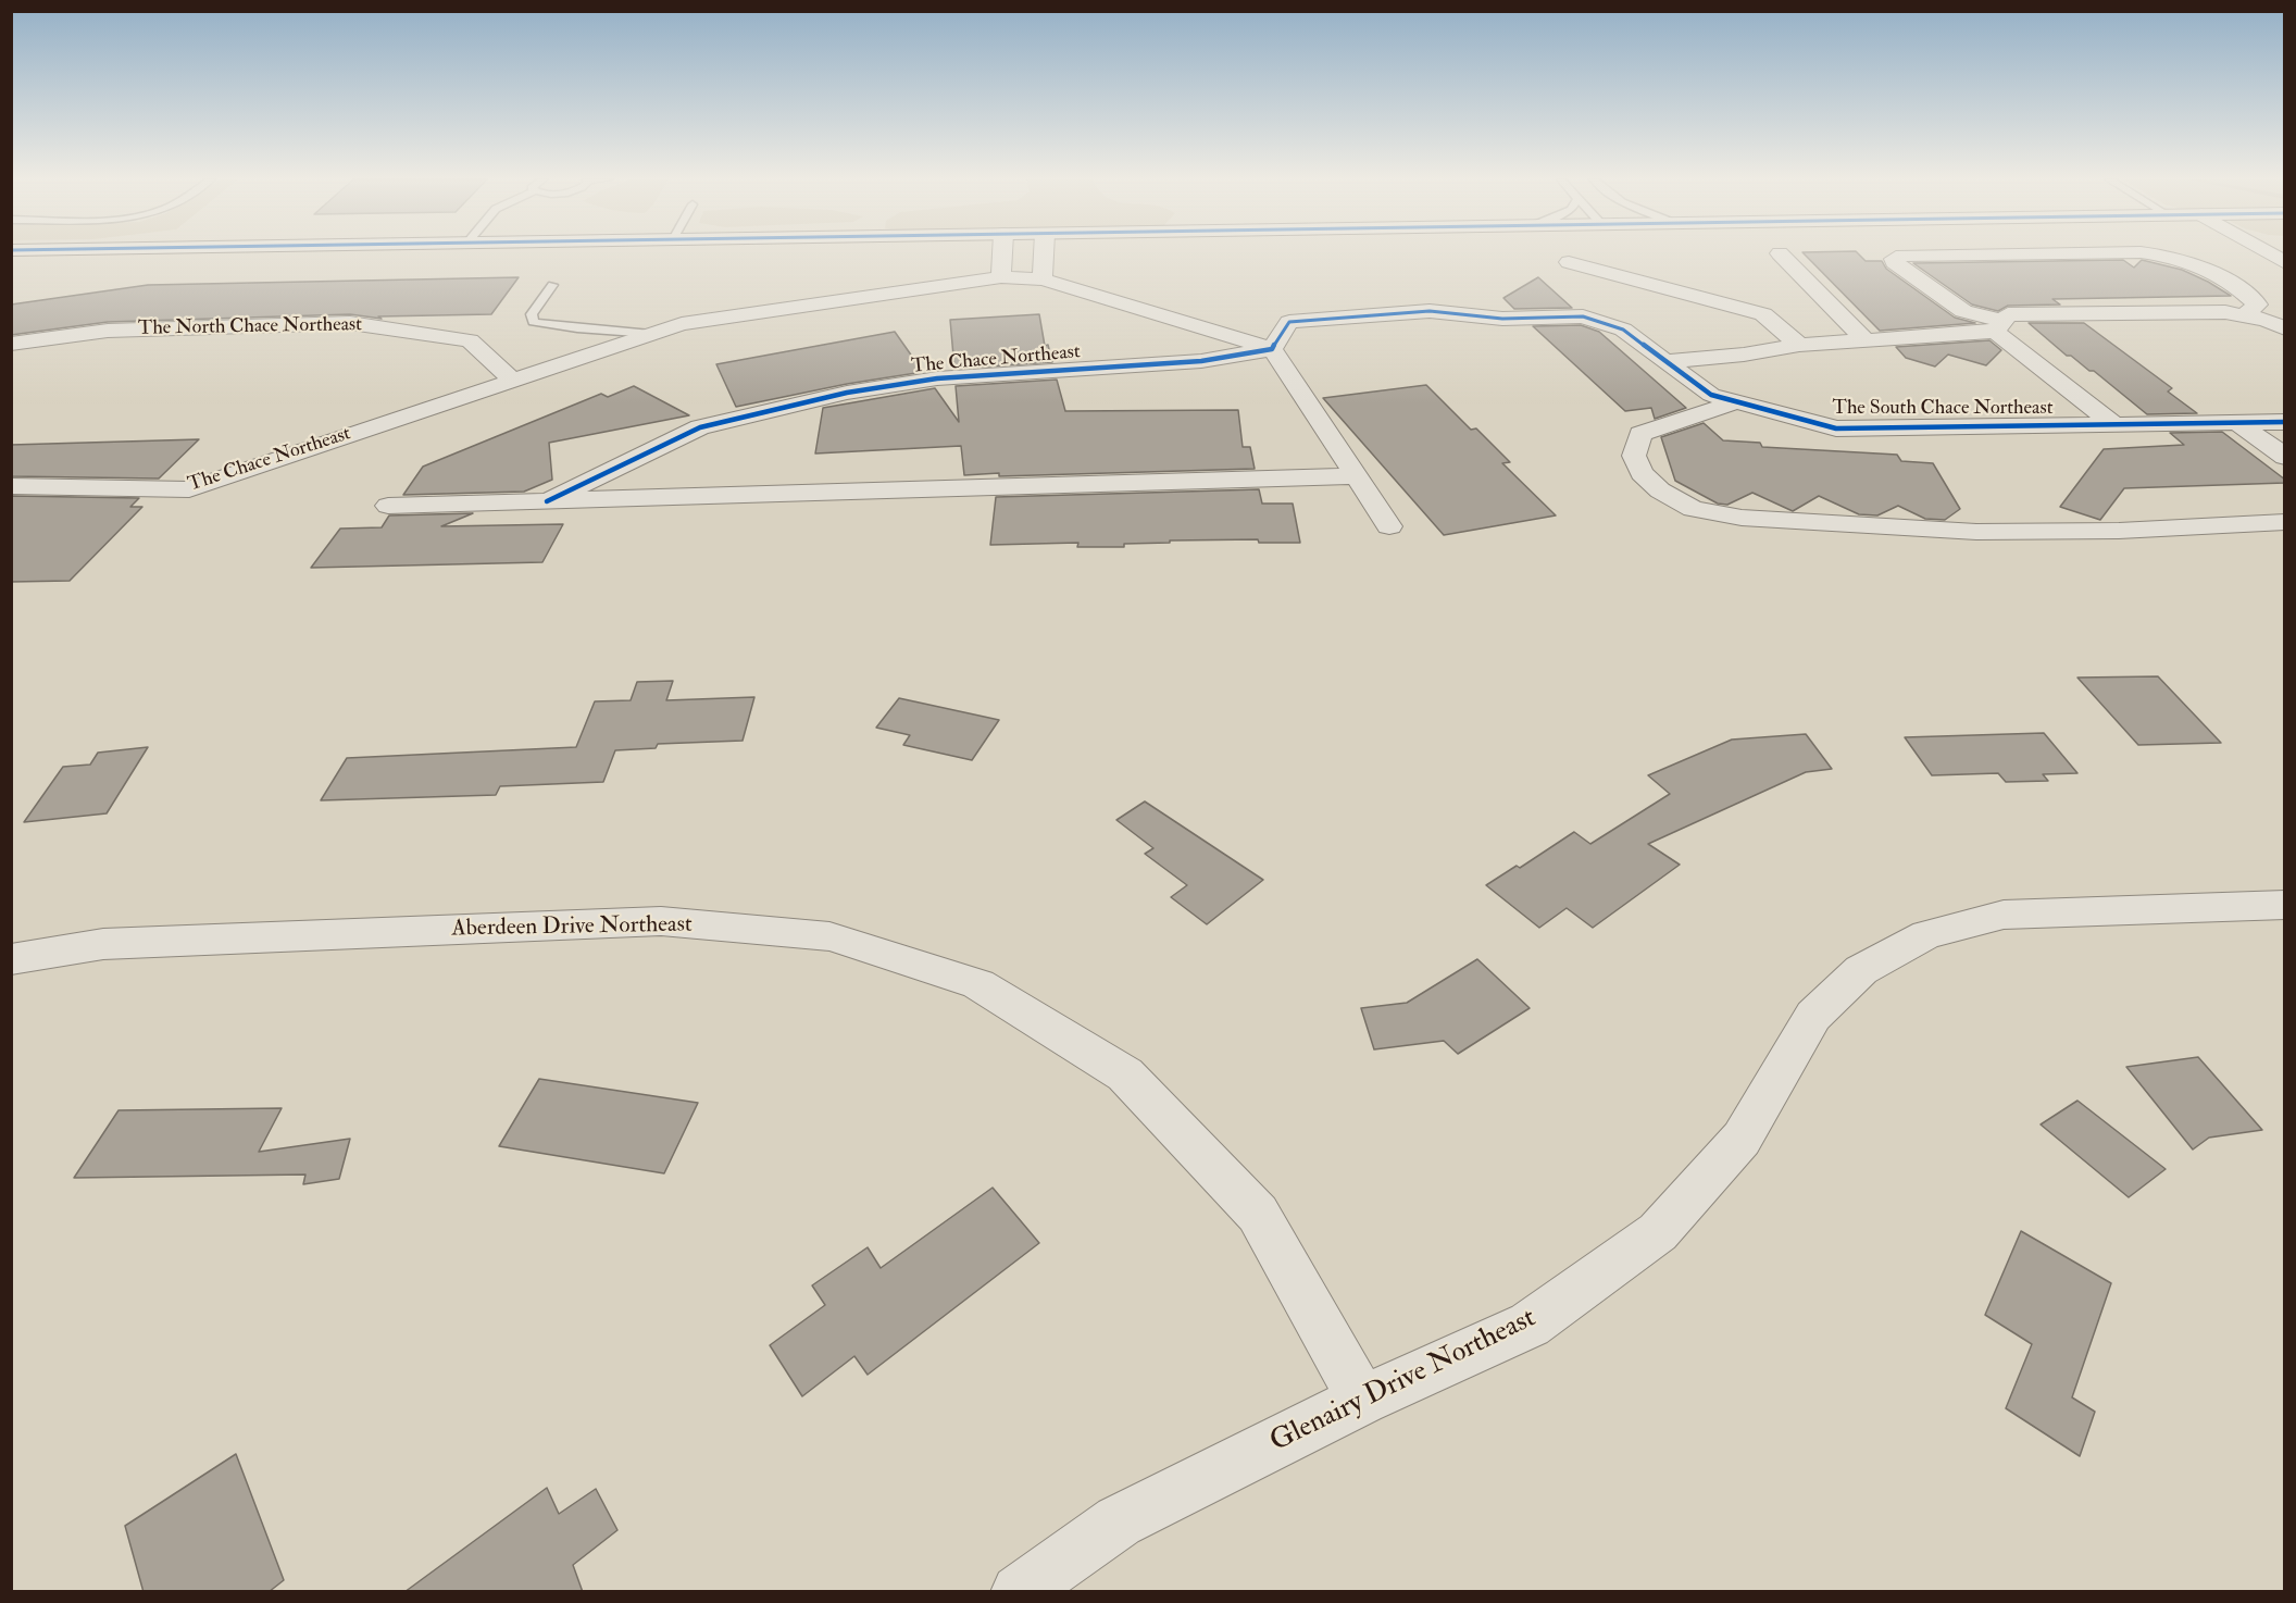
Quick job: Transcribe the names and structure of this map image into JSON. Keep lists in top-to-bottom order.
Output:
{
  "streets": {
    "street": [
      "The North Chace Northeast",
      "The Chace Northeast",
      "The South Chace Northeast",
      "Aberdeen Drive Northeast",
      "Glenairy Drive Northeast"
    ]
  },
  "crossings": [
    ["The North Chace Northeast", "The Chace Northeast"],
    ["The Chace Northeast", "The South Chace Northeast"],
    ["Aberdeen Drive Northeast", "Glenairy Drive Northeast"]
  ]
}
